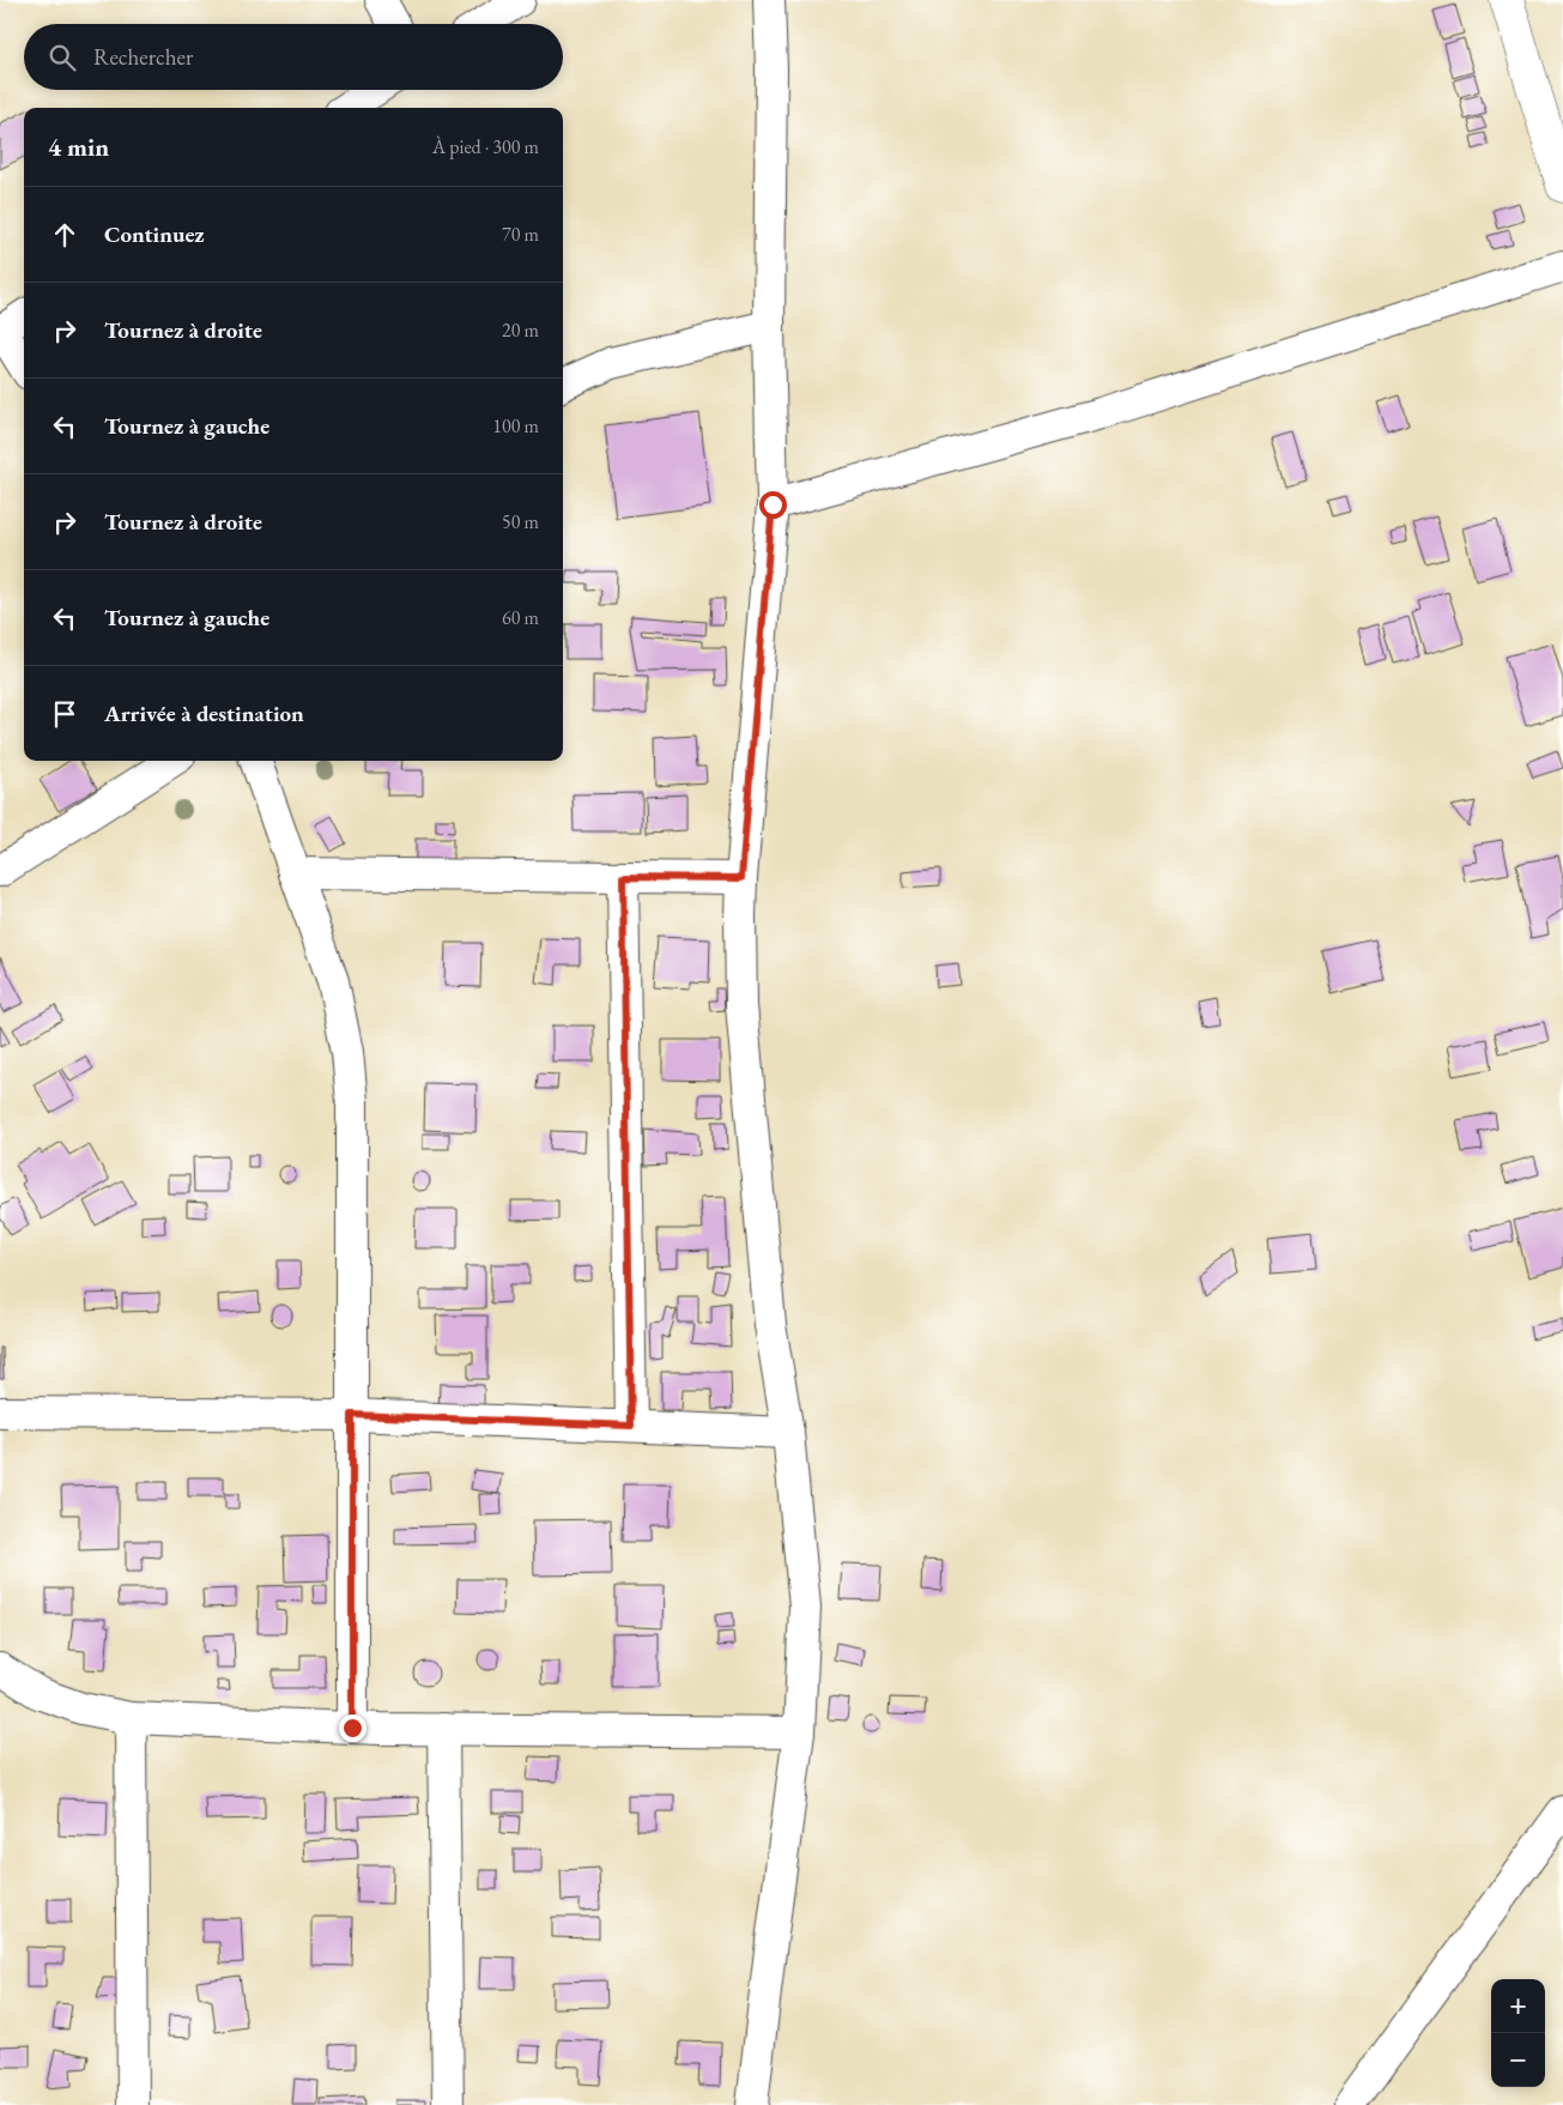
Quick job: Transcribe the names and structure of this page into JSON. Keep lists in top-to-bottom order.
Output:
{
  "page": {
    "search": "Rechercher",
    "heading": ["4 min", "À pied · 300 m"],
    "list": [
      ["Continuez", "70 m"],
      ["Tournez à droite", "20 m"],
      ["Tournez à gauche", "100 m"],
      ["Tournez à droite", "50 m"],
      ["Tournez à gauche", "60 m"],
      "Arrivée à destination"
    ],
    "map_buttons": ["+", "−"]
  }
}
